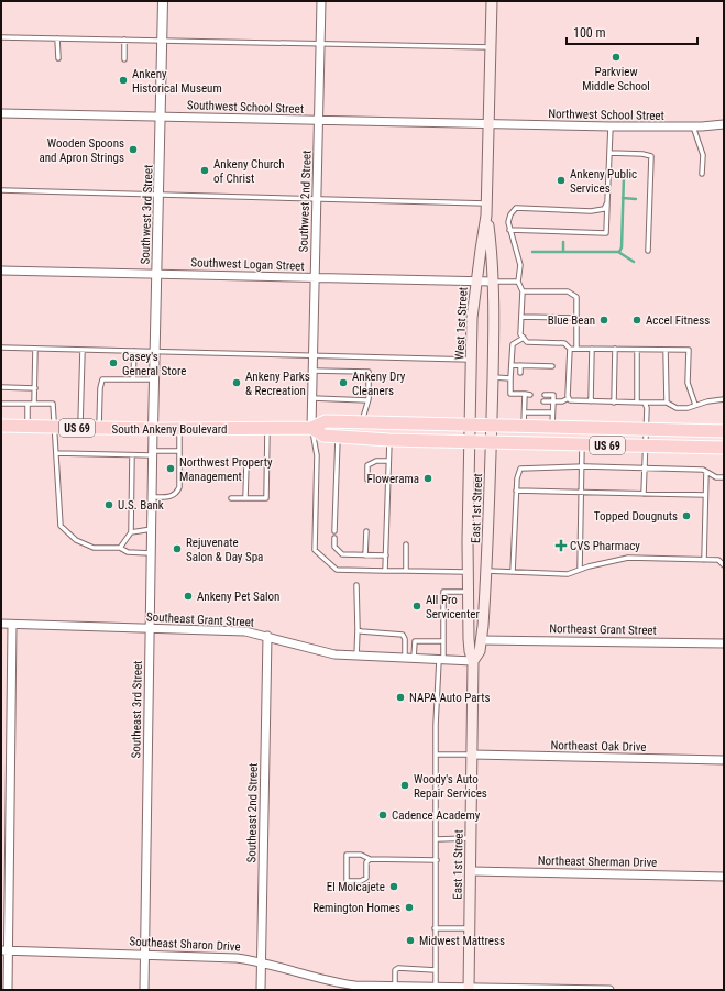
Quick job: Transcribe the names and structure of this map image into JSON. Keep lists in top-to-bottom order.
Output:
{
  "streets": {
    "main road": [
      "West 1st Street",
      "US 69",
      "South Ankeny Boulevard",
      "East 1st Street"
    ],
    "street": [
      "Southwest School Street",
      "Northwest School Street",
      "Southwest 2nd Street",
      "Southwest 3rd Street",
      "Southwest Logan Street",
      "Southeast Grant Street",
      "Northeast Grant Street",
      "Southeast 3rd Street",
      "Northeast Oak Drive",
      "Southeast 2nd Street",
      "Northeast Sherman Drive",
      "Southeast Sharon Drive"
    ]
  },
  "crossings": [
    ["Southwest School Street", "Northwest School Street"],
    ["Southwest School Street", "Southwest 2nd Street"],
    ["Southwest School Street", "Southwest 3rd Street"],
    ["Southwest School Street", "West 1st Street"],
    ["Northwest School Street", "West 1st Street"],
    ["Southwest 2nd Street", "Southwest Logan Street"],
    ["Southwest 2nd Street", "South Ankeny Boulevard"],
    ["Southwest 3rd Street", "Southwest Logan Street"],
    ["Southwest 3rd Street", "South Ankeny Boulevard"],
    ["Southwest 3rd Street", "Southeast 3rd Street"],
    ["Southwest Logan Street", "West 1st Street"],
    ["West 1st Street", "US 69"],
    ["West 1st Street", "South Ankeny Boulevard"],
    ["West 1st Street", "East 1st Street"],
    ["US 69", "South Ankeny Boulevard"],
    ["US 69", "East 1st Street"],
    ["South Ankeny Boulevard", "East 1st Street"],
    ["South Ankeny Boulevard", "Southeast 3rd Street"],
    ["East 1st Street", "Southeast Grant Street"],
    ["East 1st Street", "Northeast Grant Street"],
    ["East 1st Street", "Northeast Oak Drive"],
    ["East 1st Street", "Northeast Sherman Drive"],
    ["East 1st Street", "Southeast Sharon Drive"],
    ["Southeast Grant Street", "Southeast 3rd Street"],
    ["Southeast Grant Street", "Southeast 2nd Street"],
    ["Southeast 3rd Street", "Southeast Sharon Drive"],
    ["Southeast 2nd Street", "Southeast Sharon Drive"]
  ],
  "places": {
    "other": [
      "Parkview Middle School",
      "Ankeny Historical Museum",
      "Wooden Spoons and Apron Strings",
      "Ankeny Church of Christ",
      "Ankeny Public Services",
      "Blue Bean",
      "Accel Fitness",
      "Casey's General Store",
      "Ankeny Parks & Recreation",
      "Ankeny Dry Cleaners",
      "Northwest Property Management",
      "Flowerama",
      "U.S. Bank",
      "Topped Dougnuts",
      "Rejuvenate Salon & Day Spa",
      "Ankeny Pet Salon",
      "All Pro Servicenter",
      "NAPA Auto Parts",
      "Woody's Auto Repair Services",
      "Cadence Academy",
      "El Molcajete",
      "Remington Homes",
      "Midwest Mattress"
    ],
    "health": ["CVS Pharmacy"]
  },
  "scale_bar": "100 m"
}
